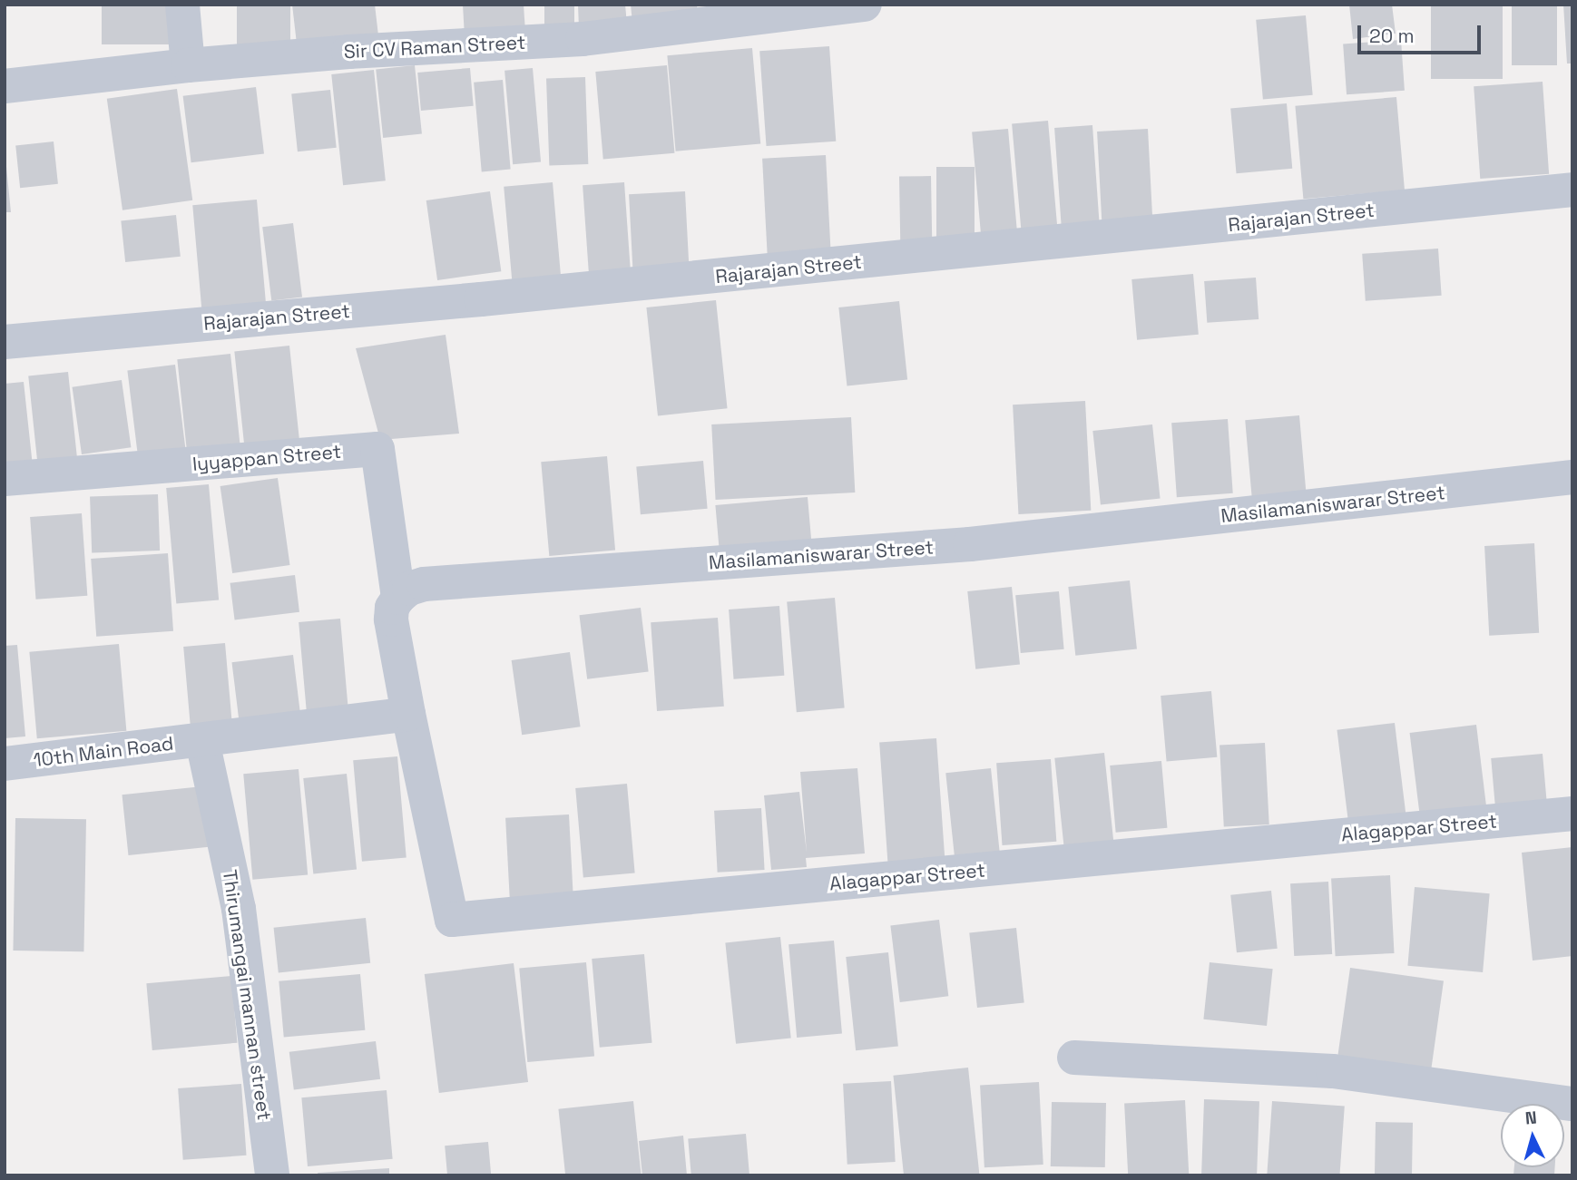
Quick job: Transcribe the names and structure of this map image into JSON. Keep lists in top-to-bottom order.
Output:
{
  "streets": {
    "street": [
      "Sir CV Raman Street",
      "Rajarajan Street",
      "Iyyappan Street",
      "Masilamaniswarar Street",
      "10th Main Road",
      "Alagappar Street",
      "Thirumangai mannan street"
    ]
  },
  "crossings": [
    ["Iyyappan Street", "Masilamaniswarar Street"],
    ["10th Main Road", "Thirumangai mannan street"]
  ],
  "scale_bar": "20 m",
  "north": "top"
}
